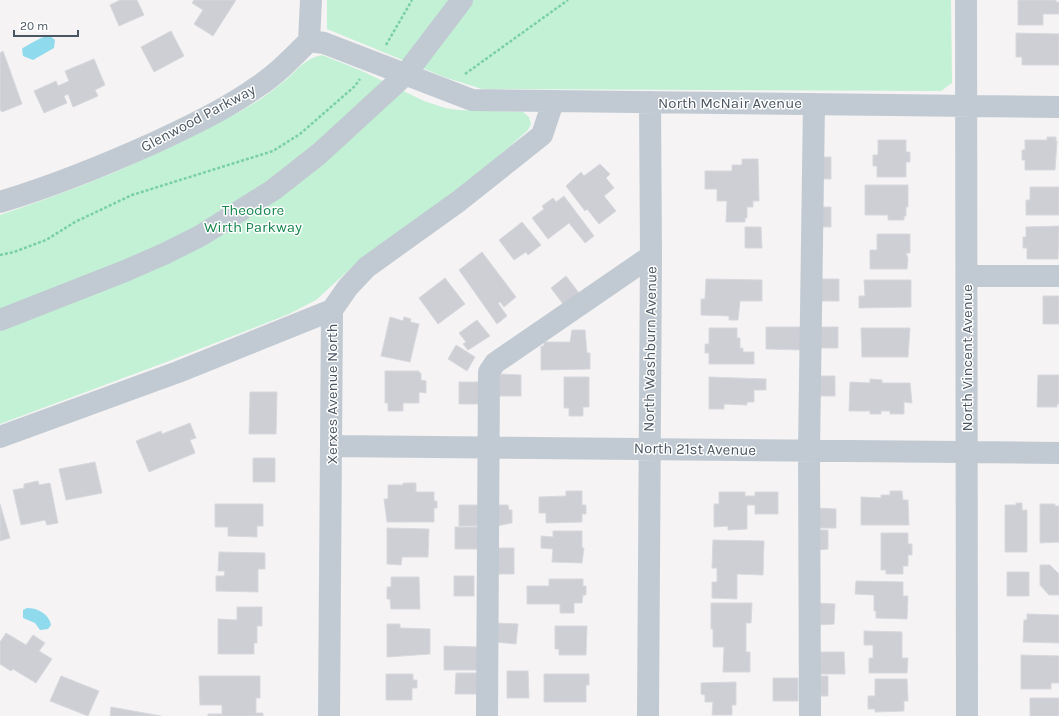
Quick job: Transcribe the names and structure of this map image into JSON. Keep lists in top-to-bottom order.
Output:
{
  "streets": {
    "street": [
      "North McNair Avenue",
      "Glenwood Parkway",
      "North Washburn Avenue",
      "North Vincent Avenue",
      "Xerxes Avenue North",
      "North 21st Avenue"
    ]
  },
  "crossings": [
    ["North McNair Avenue", "North Washburn Avenue"],
    ["North McNair Avenue", "North Vincent Avenue"],
    ["North McNair Avenue", "Xerxes Avenue North"],
    ["North Washburn Avenue", "North 21st Avenue"],
    ["North Vincent Avenue", "North 21st Avenue"],
    ["Xerxes Avenue North", "North 21st Avenue"]
  ],
  "parks": ["Theodore Wirth Parkway"],
  "scale_bar": "20 m"
}
